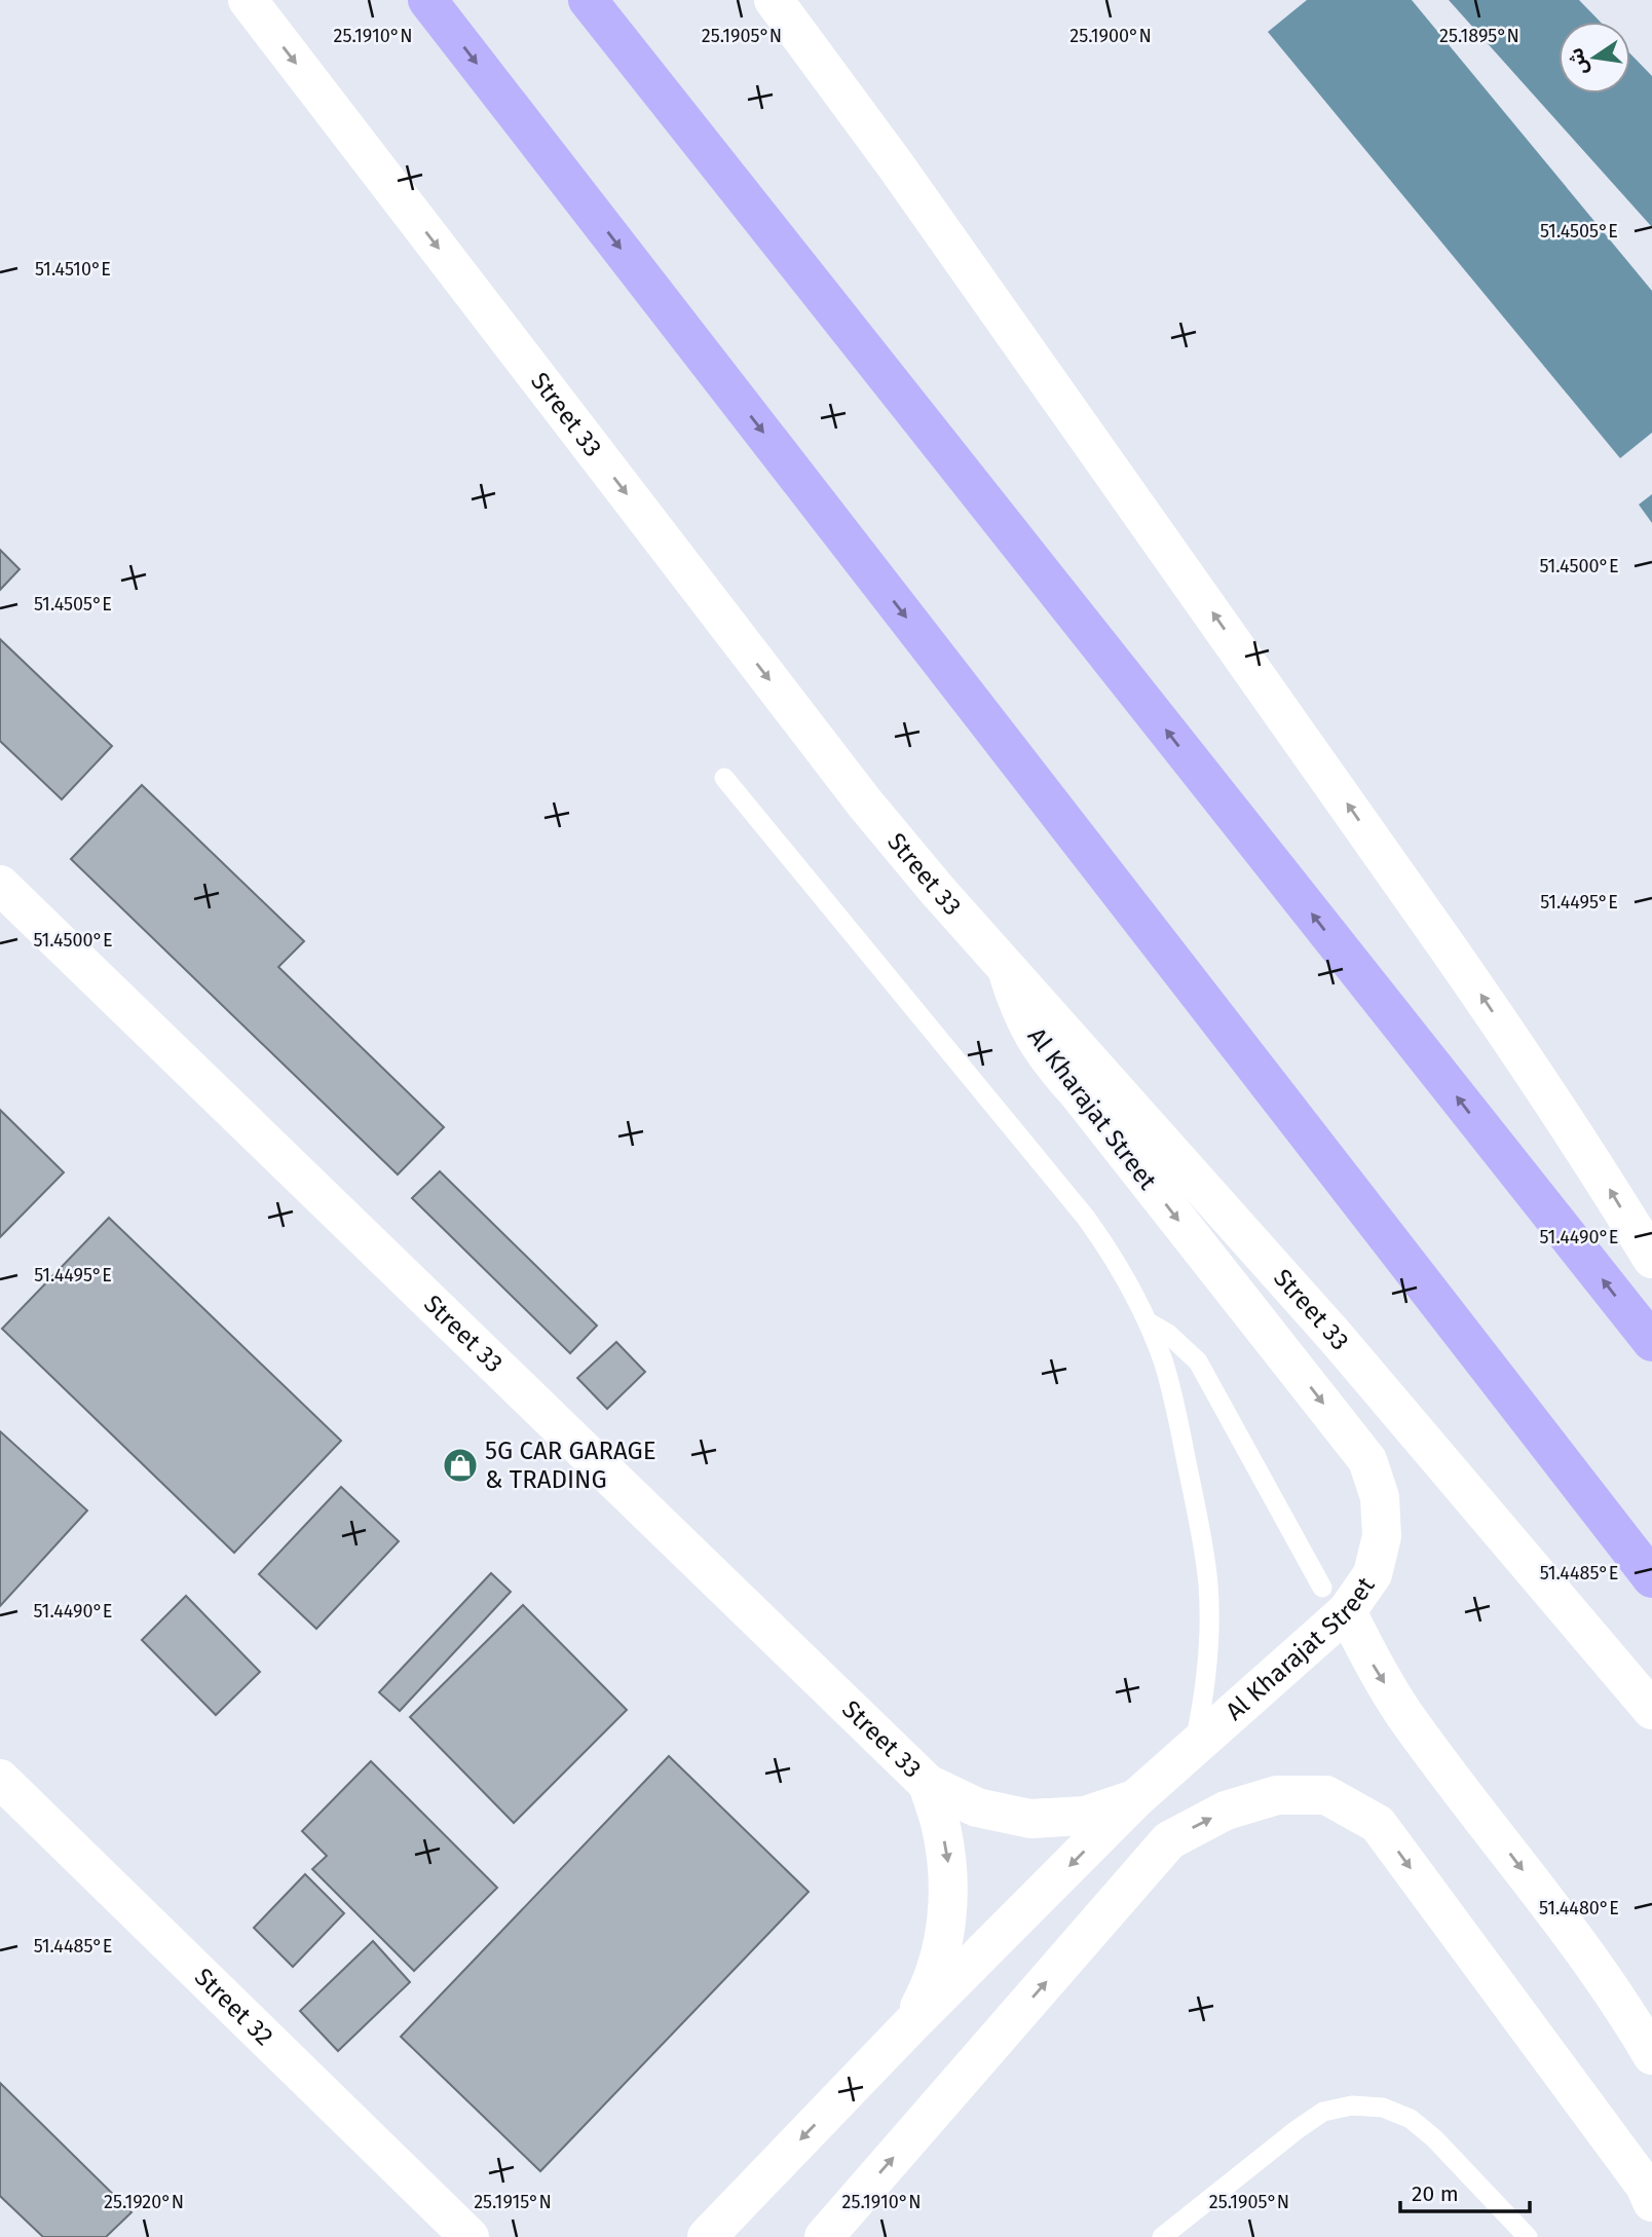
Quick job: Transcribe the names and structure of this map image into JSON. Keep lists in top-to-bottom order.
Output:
{
  "streets": {
    "street": ["Street 33", "Al Kharajat Street", "Street 32"]
  },
  "crossings": [
    ["Street 33", "Al Kharajat Street"]
  ],
  "one_way": ["Street 33"],
  "places": {
    "shop": ["5G CAR GARAGE & TRADING"]
  },
  "scale_bar": "20 m",
  "north": "left",
  "coordinates": [
    "25.1910°N",
    "25.1905°N",
    "25.1900°N",
    "25.1895°N",
    "51.4505°E",
    "51.4510°E",
    "51.4500°E",
    "51.4495°E",
    "51.4490°E",
    "51.4485°E",
    "51.4480°E",
    "25.1920°N",
    "25.1915°N"
  ]
}
